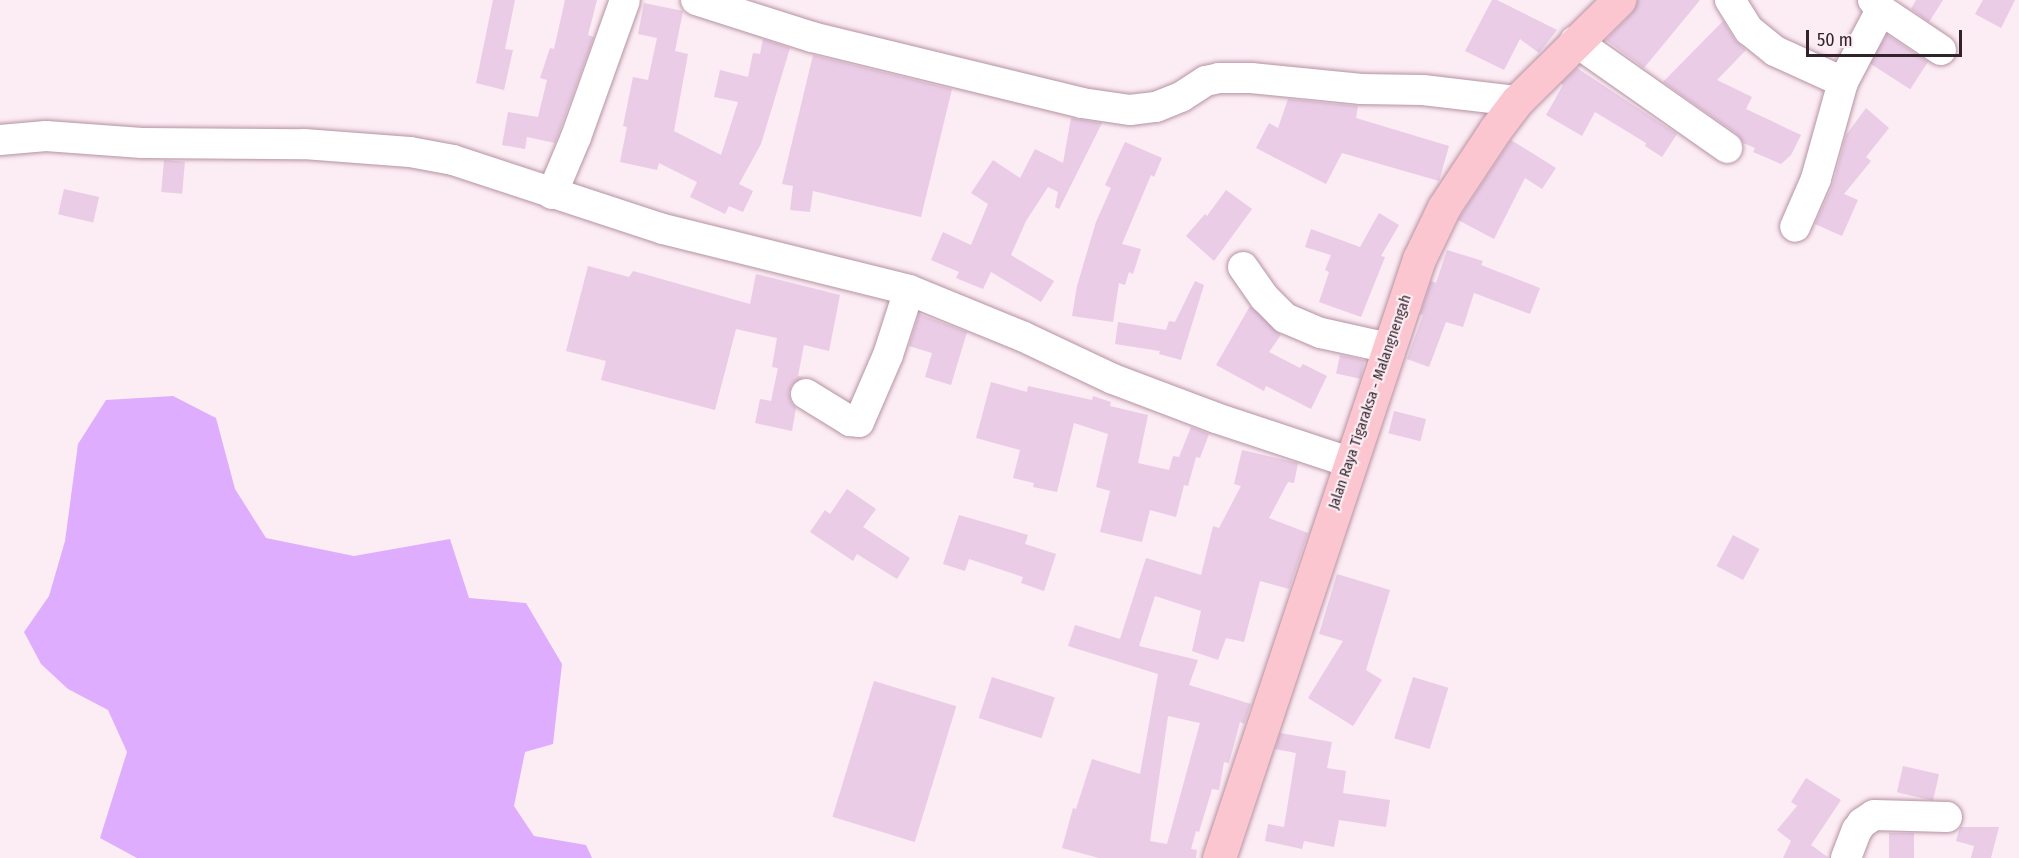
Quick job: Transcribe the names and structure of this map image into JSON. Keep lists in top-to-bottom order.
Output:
{
  "streets": {
    "main road": ["Jalan Raya Tigaraksa - Malangnengah"]
  },
  "scale_bar": "50 m"
}
